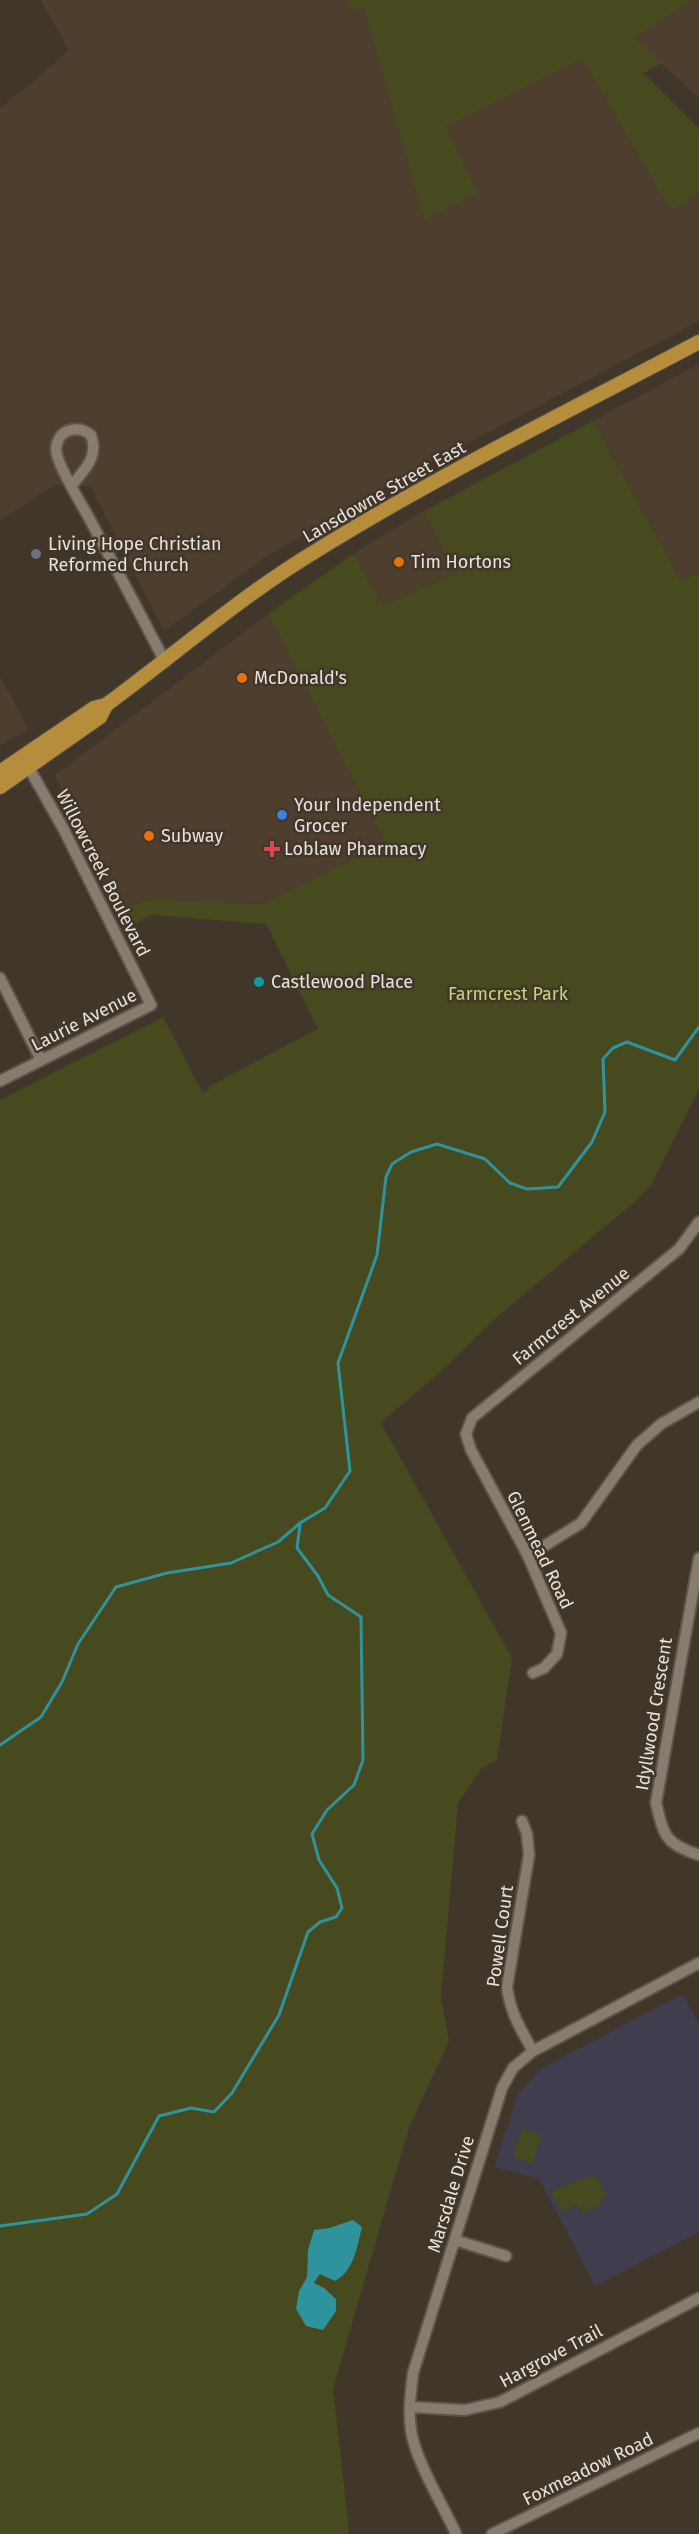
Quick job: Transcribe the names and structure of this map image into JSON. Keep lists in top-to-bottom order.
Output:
{
  "streets": {
    "main road": ["Lansdowne Street East"],
    "street": [
      "Willowcreek Boulevard",
      "Laurie Avenue",
      "Farmcrest Avenue",
      "Glenmead Road",
      "Idyllwood Crescent",
      "Powell Court",
      "Marsdale Drive",
      "Hargrove Trail",
      "Foxmeadow Road"
    ]
  },
  "crossings": [
    ["Lansdowne Street East", "Willowcreek Boulevard"],
    ["Willowcreek Boulevard", "Laurie Avenue"],
    ["Farmcrest Avenue", "Glenmead Road"],
    ["Powell Court", "Marsdale Drive"],
    ["Marsdale Drive", "Hargrove Trail"]
  ],
  "parks": ["Farmcrest Park"],
  "places": {
    "other": [
      "Living Hope Christian Reformed Church",
      "Tim Hortons",
      "McDonald's",
      "Your Independent Grocer",
      "Subway",
      "Castlewood Place"
    ],
    "health": ["Loblaw Pharmacy"]
  }
}
